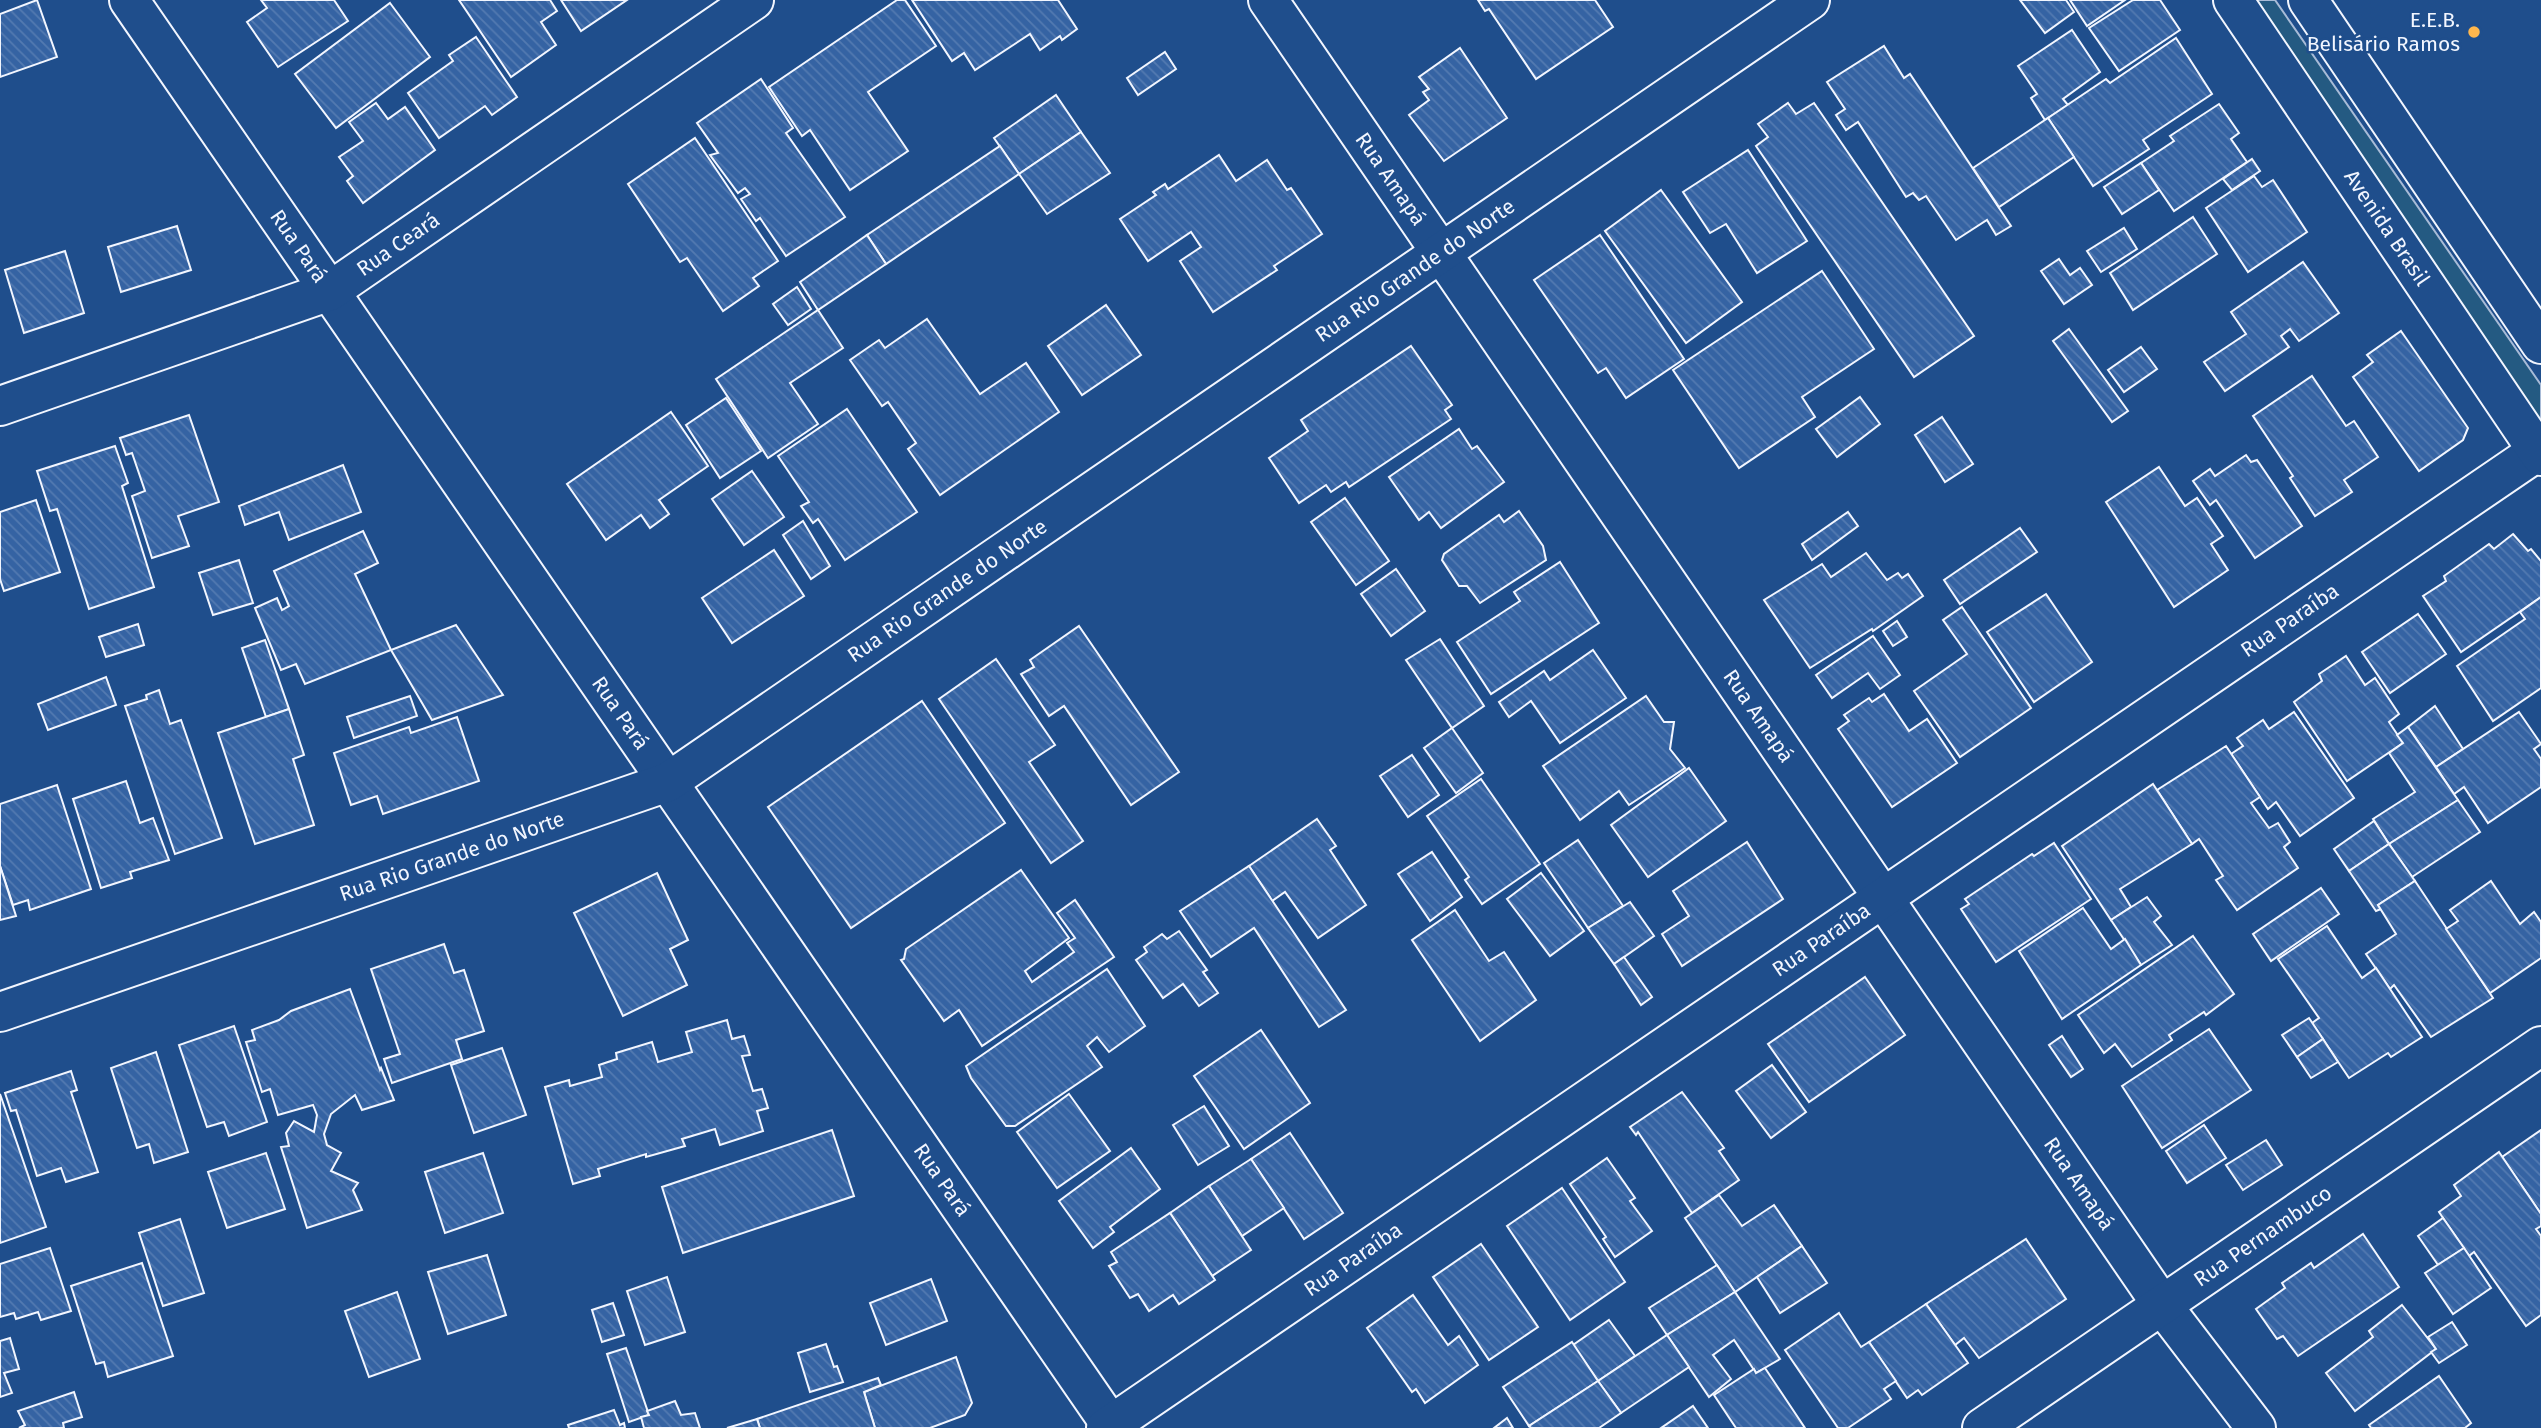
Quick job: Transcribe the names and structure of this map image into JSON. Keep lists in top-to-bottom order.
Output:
{
  "streets": {
    "street": [
      "Rua Amapá",
      "Avenida Brasil",
      "Rua Ceará",
      "Rua Pará",
      "Rua Rio Grande do Norte",
      "Rua Paraíba",
      "Rua Pernambuco"
    ]
  },
  "crossings": [
    ["Rua Amapá", "Rua Rio Grande do Norte"],
    ["Rua Amapá", "Rua Paraíba"],
    ["Rua Amapá", "Rua Pernambuco"],
    ["Avenida Brasil", "Rua Paraíba"],
    ["Rua Ceará", "Rua Pará"],
    ["Rua Pará", "Rua Rio Grande do Norte"],
    ["Rua Pará", "Rua Paraíba"]
  ],
  "places": ["E.E.B. Belisário Ramos"]
}
